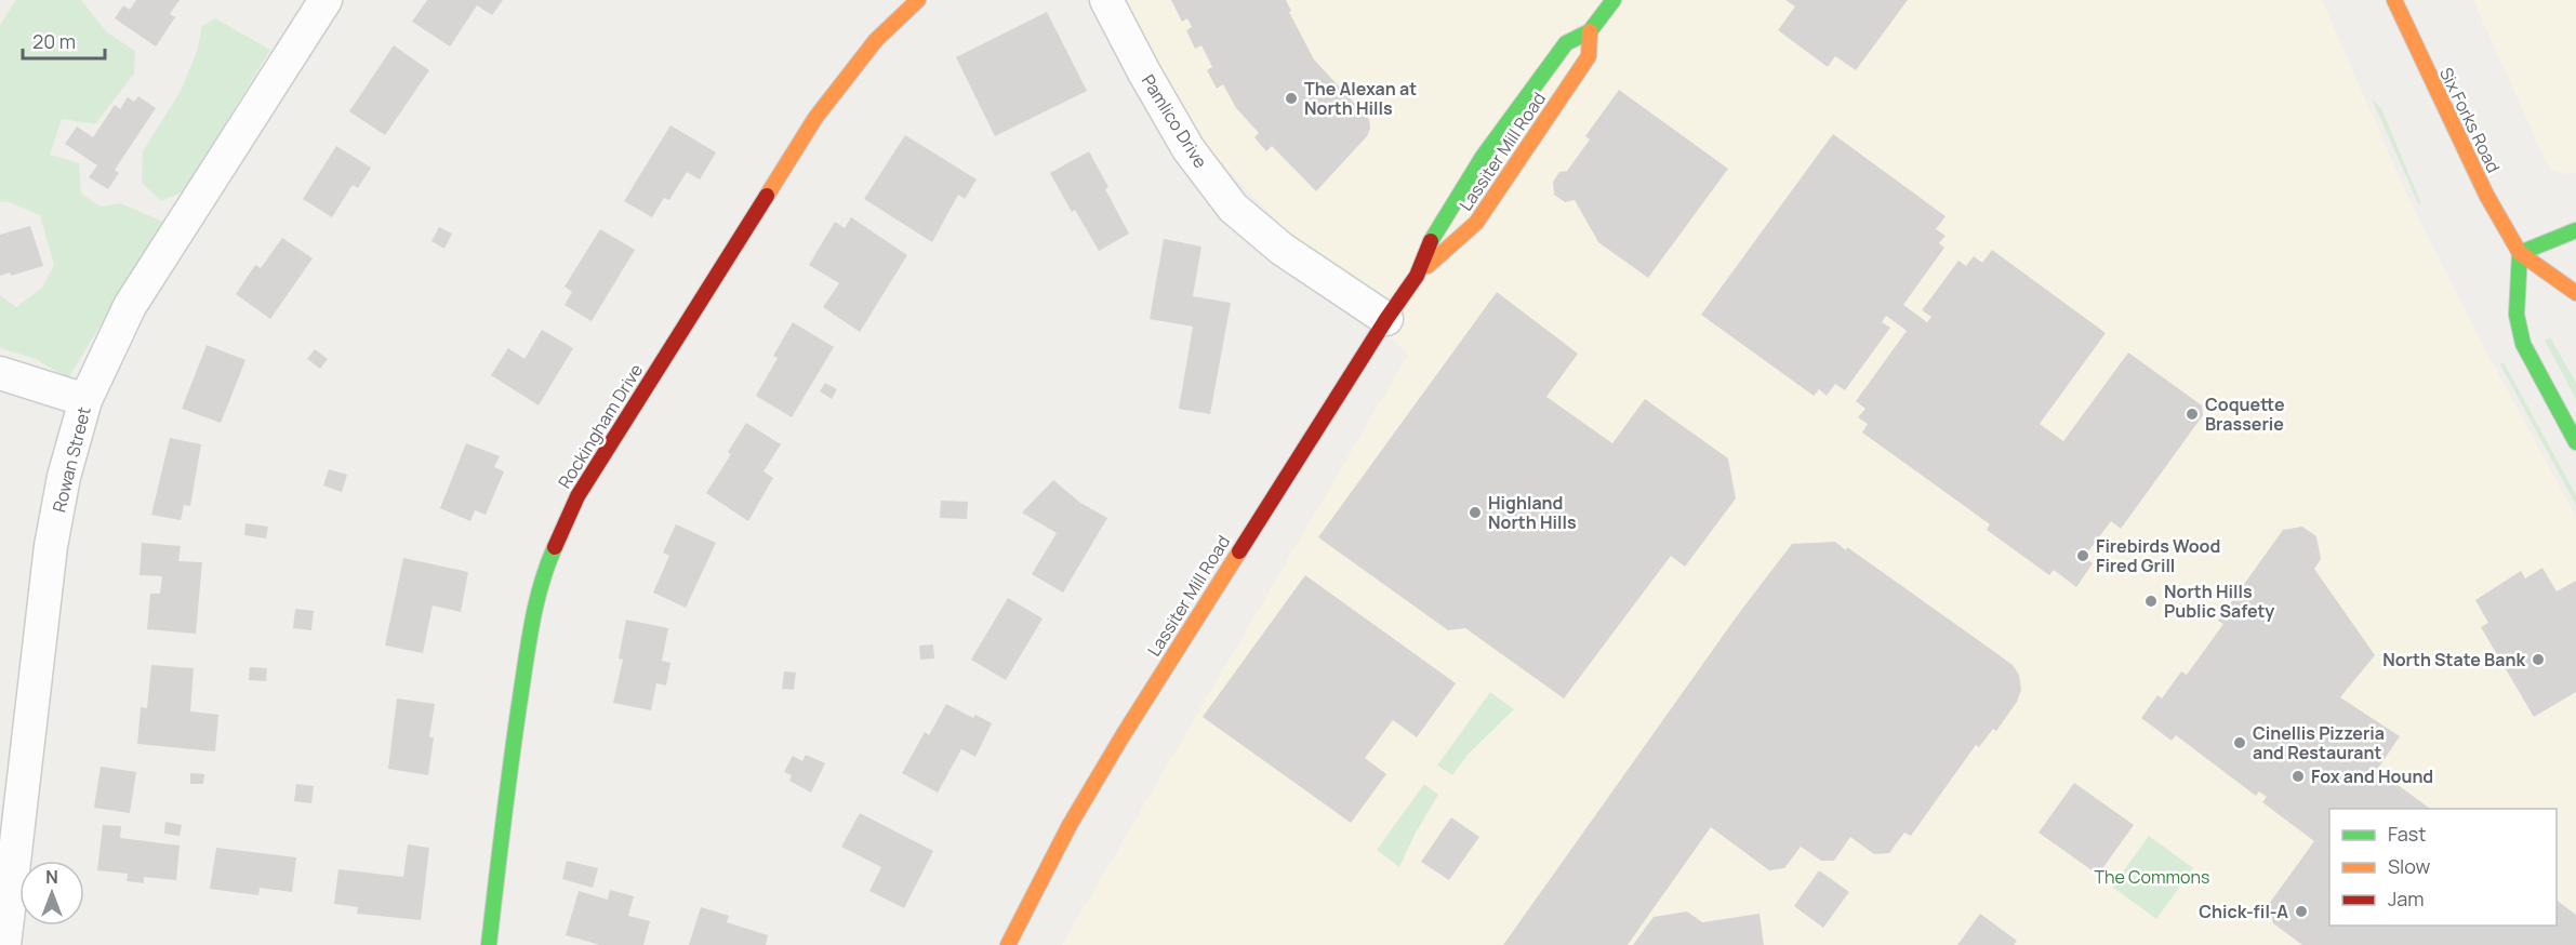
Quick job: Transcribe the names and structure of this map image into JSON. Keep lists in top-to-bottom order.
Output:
{
  "streets": {
    "main road": ["Six Forks Road", "Lassiter Mill Road", "Rockingham Drive"],
    "street": ["Pamlico Drive", "Rowan Street"]
  },
  "crossings": [
    ["Pamlico Drive", "Lassiter Mill Road"]
  ],
  "parks": ["The Commons"],
  "places": [
    "The Alexan at North Hills",
    "Coquette Brasserie",
    "Highland North Hills",
    "Firebirds Wood Fired Grill",
    "North Hills Public Safety",
    "North State Bank",
    "Cinellis Pizzeria and Restaurant",
    "Fox and Hound",
    "Chick-fil-A"
  ],
  "legend": ["Fast", "Slow", "Jam"],
  "scale_bar": "20 m",
  "north": "top"
}
